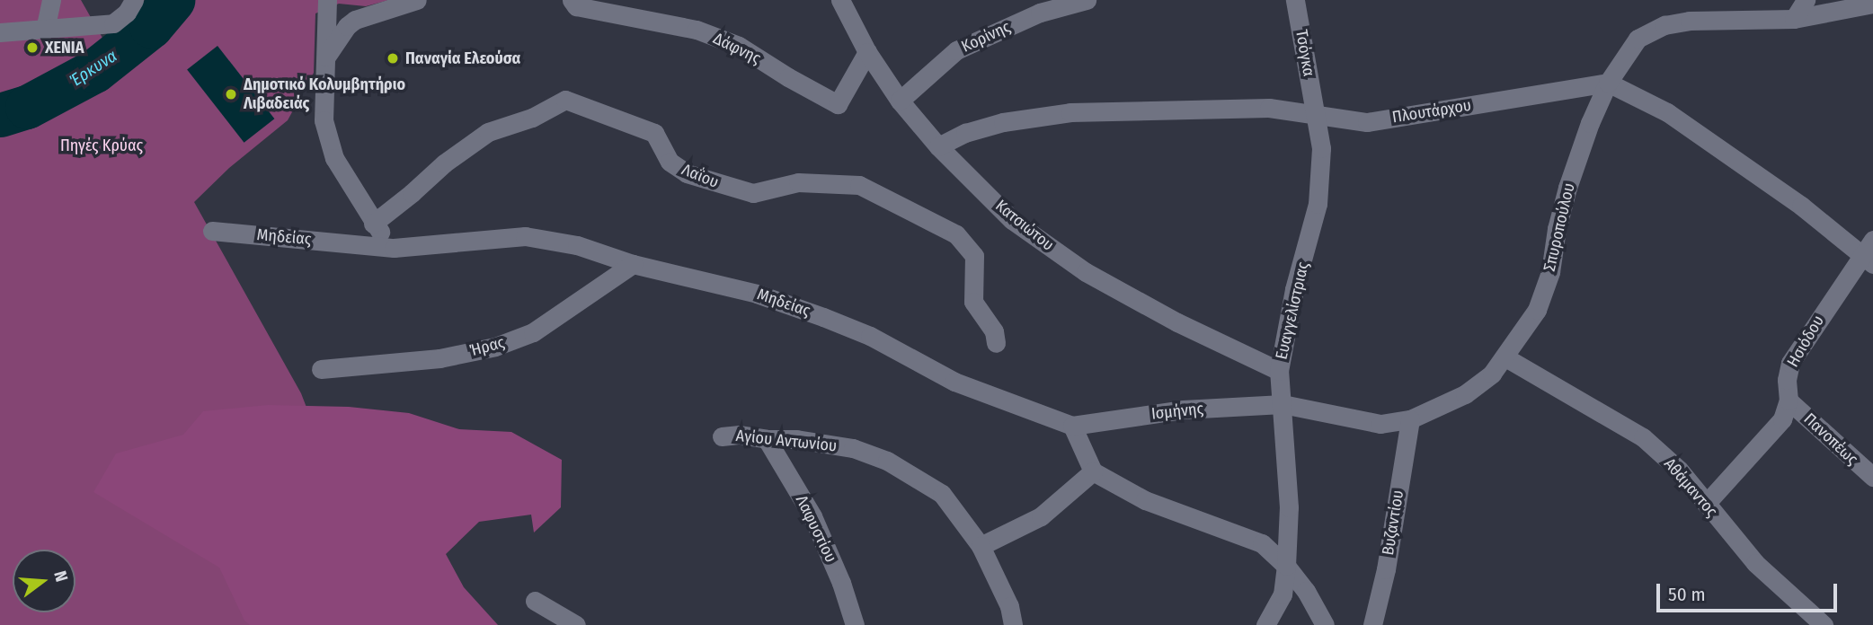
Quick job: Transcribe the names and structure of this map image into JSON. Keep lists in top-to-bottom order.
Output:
{
  "streets": {
    "street": [
      "Κορίνης",
      "Δάφνης",
      "Τσόγκα",
      "Πλουτάρχου",
      "Λαΐου",
      "Κατσιώτου",
      "Σπυροπούλου",
      "Μηδείας",
      "Ευαγγελίστριας",
      "Ησιόδου",
      "Ήρας",
      "Ισμήνης",
      "Πανοπέως",
      "Αγίου Αντωνίου",
      "Αθάμαντος",
      "Βυζαντίου",
      "Λαφυστίου"
    ]
  },
  "crossings": [
    ["Κορίνης", "Κατσιώτου"],
    ["Δάφνης", "Κατσιώτου"],
    ["Τσόγκα", "Πλουτάρχου"],
    ["Τσόγκα", "Ευαγγελίστριας"],
    ["Πλουτάρχου", "Κατσιώτου"],
    ["Πλουτάρχου", "Σπυροπούλου"],
    ["Πλουτάρχου", "Ευαγγελίστριας"],
    ["Κατσιώτου", "Ευαγγελίστριας"],
    ["Σπυροπούλου", "Ευαγγελίστριας"],
    ["Σπυροπούλου", "Ισμήνης"],
    ["Σπυροπούλου", "Αθάμαντος"],
    ["Σπυροπούλου", "Βυζαντίου"],
    ["Μηδείας", "Ήρας"],
    ["Μηδείας", "Ισμήνης"],
    ["Ευαγγελίστριας", "Ισμήνης"],
    ["Ησιόδου", "Πανοπέως"],
    ["Ησιόδου", "Αθάμαντος"],
    ["Αγίου Αντωνίου", "Λαφυστίου"]
  ],
  "water": ["Έρκυνα"],
  "parks": ["Πηγές Κρύας"],
  "places": ["XENIA", "Παναγία Ελεούσα", "Δημοτικό Κολυμβητήριο Λιβαδειάς"],
  "scale_bar": "50 m",
  "north": "right"
}
